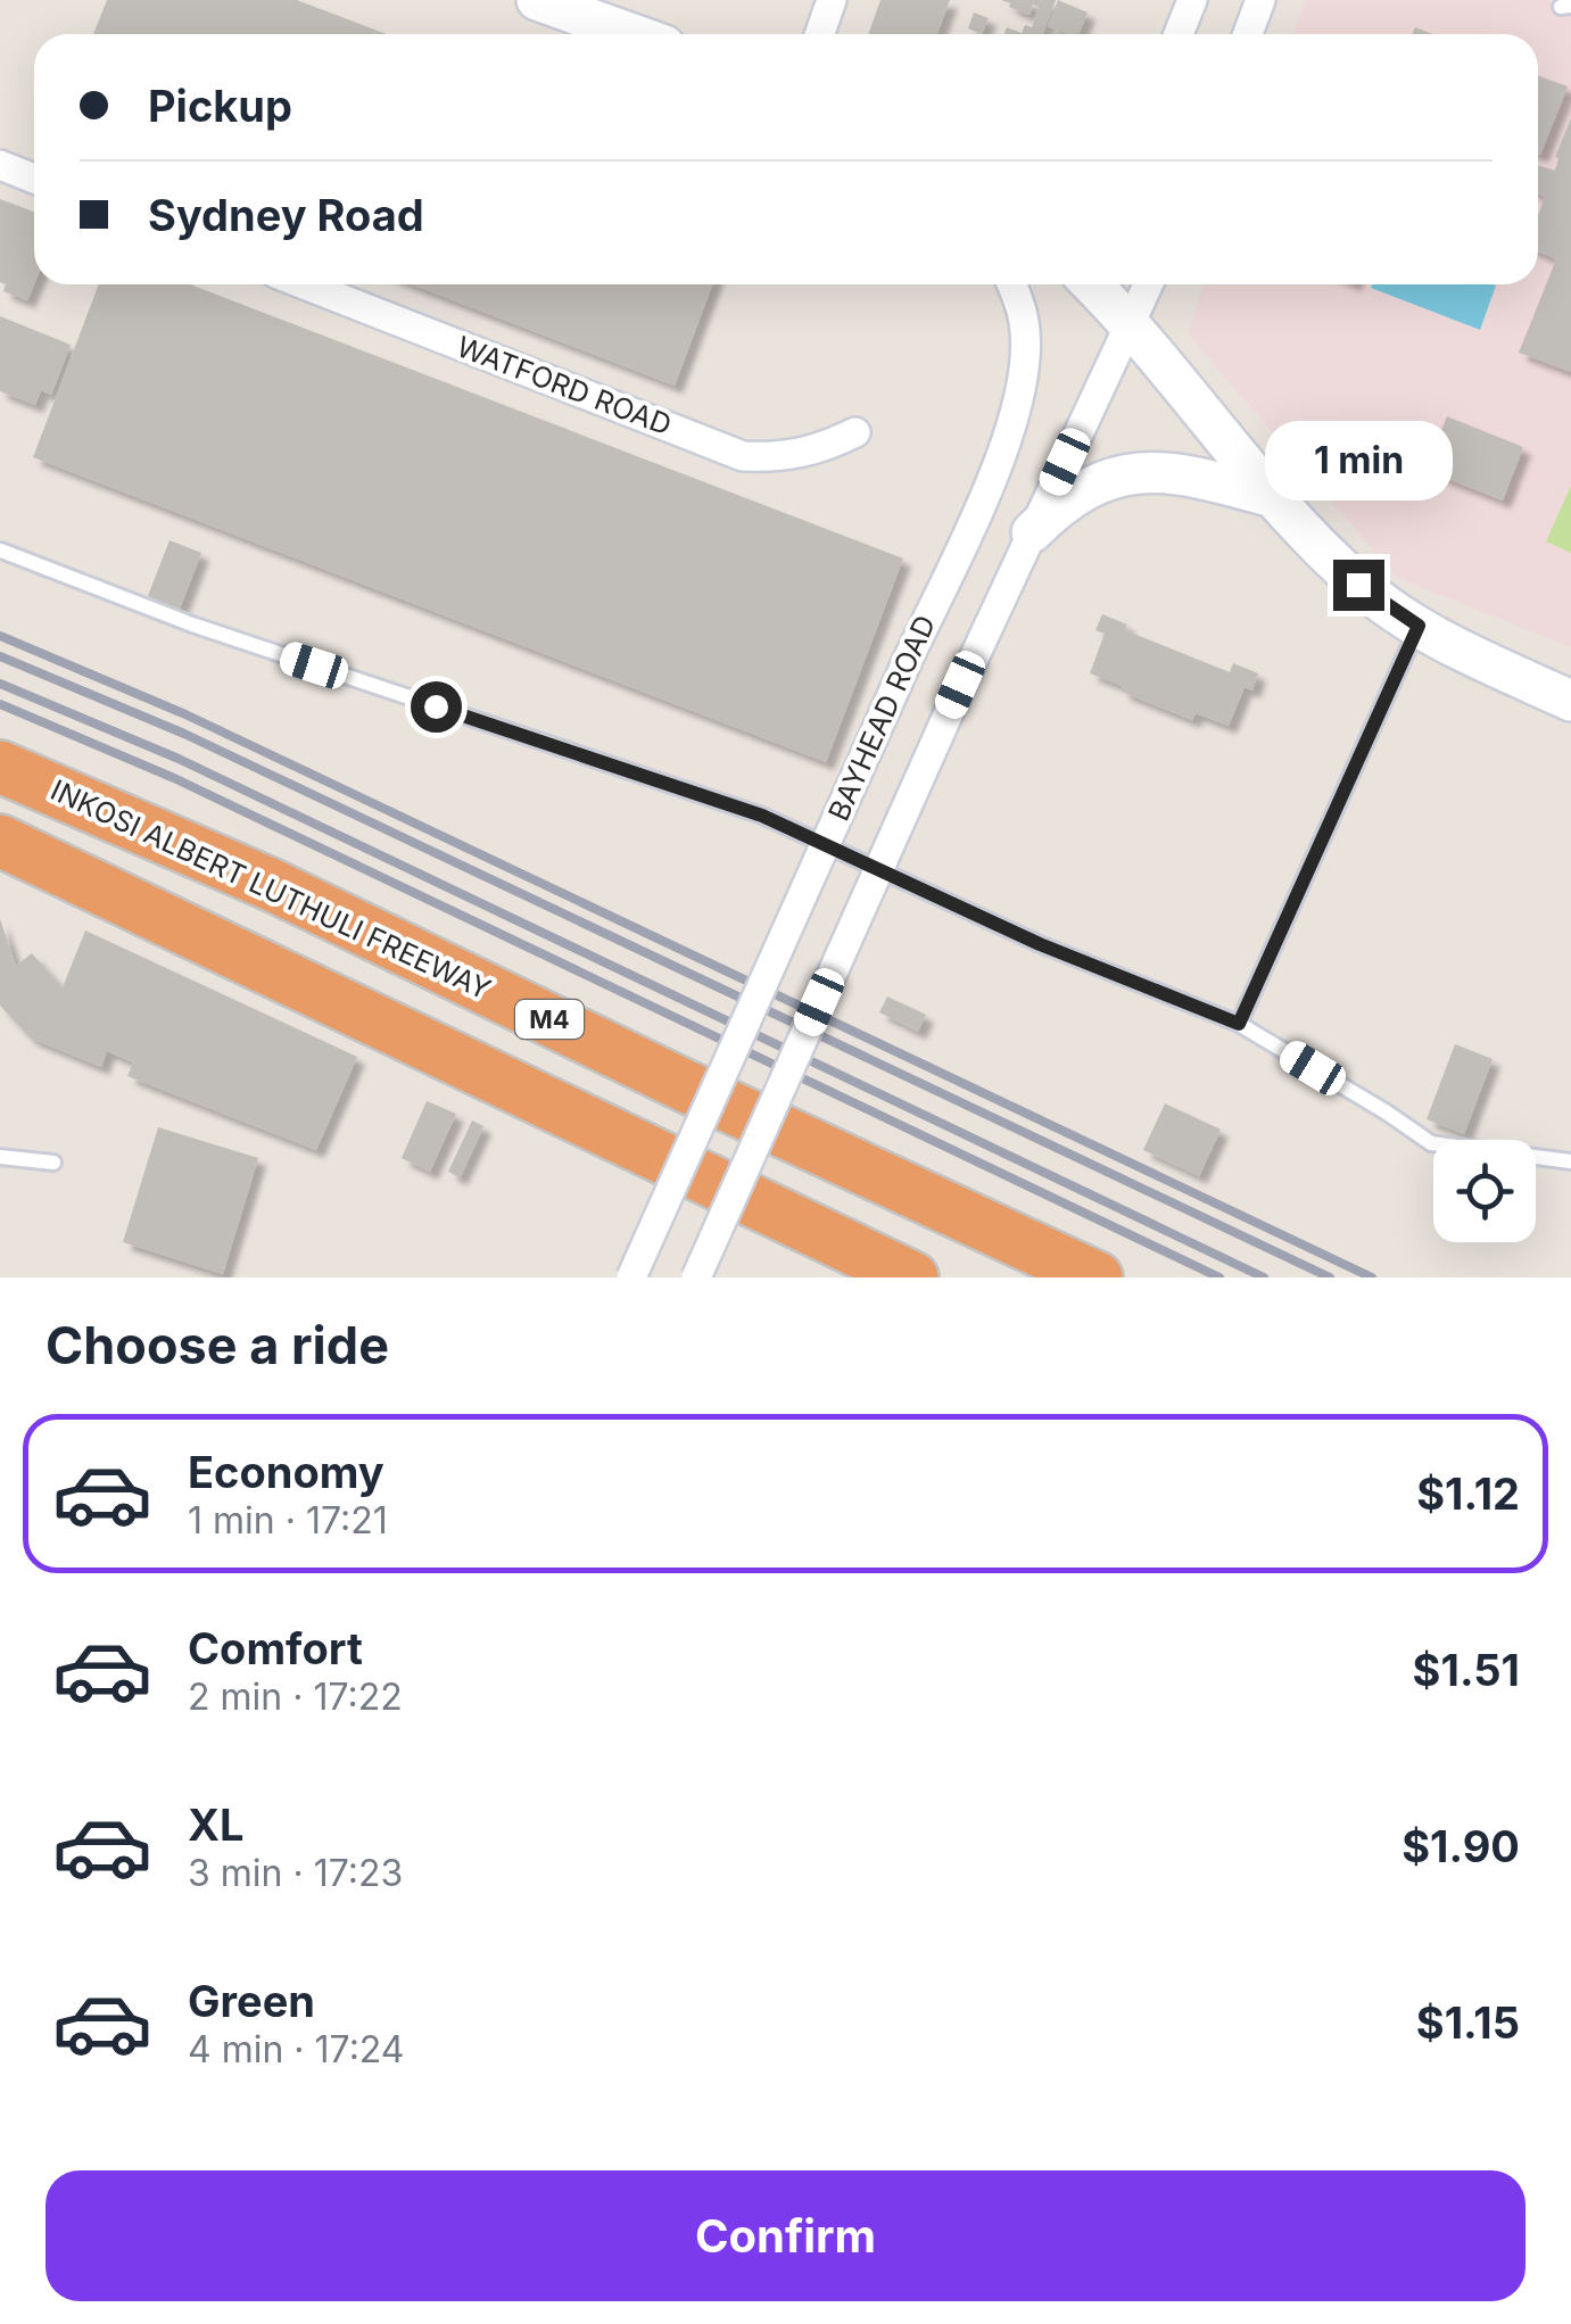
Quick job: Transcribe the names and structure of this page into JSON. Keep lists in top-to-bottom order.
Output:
{
  "streets": {
    "highway": ["INKOSI ALBERT LUTHULI FREEWAY", "M4"],
    "street": ["WATFORD ROAD", "BAYHEAD ROAD"]
  },
  "page": {
    "banner": ["Pickup", "Sydney Road"],
    "bubble": "1 min",
    "heading": "Choose a ride",
    "list": [
      {
        "name": "Economy",
        "note": "1 min · 17:21",
        "value": "$1.12"
      },
      {
        "name": "Comfort",
        "note": "2 min · 17:22",
        "value": "$1.51"
      },
      {
        "name": "XL",
        "note": "3 min · 17:23",
        "value": "$1.90"
      },
      {
        "name": "Green",
        "note": "4 min · 17:24",
        "value": "$1.15"
      }
    ],
    "buttons": "Confirm"
  }
}
